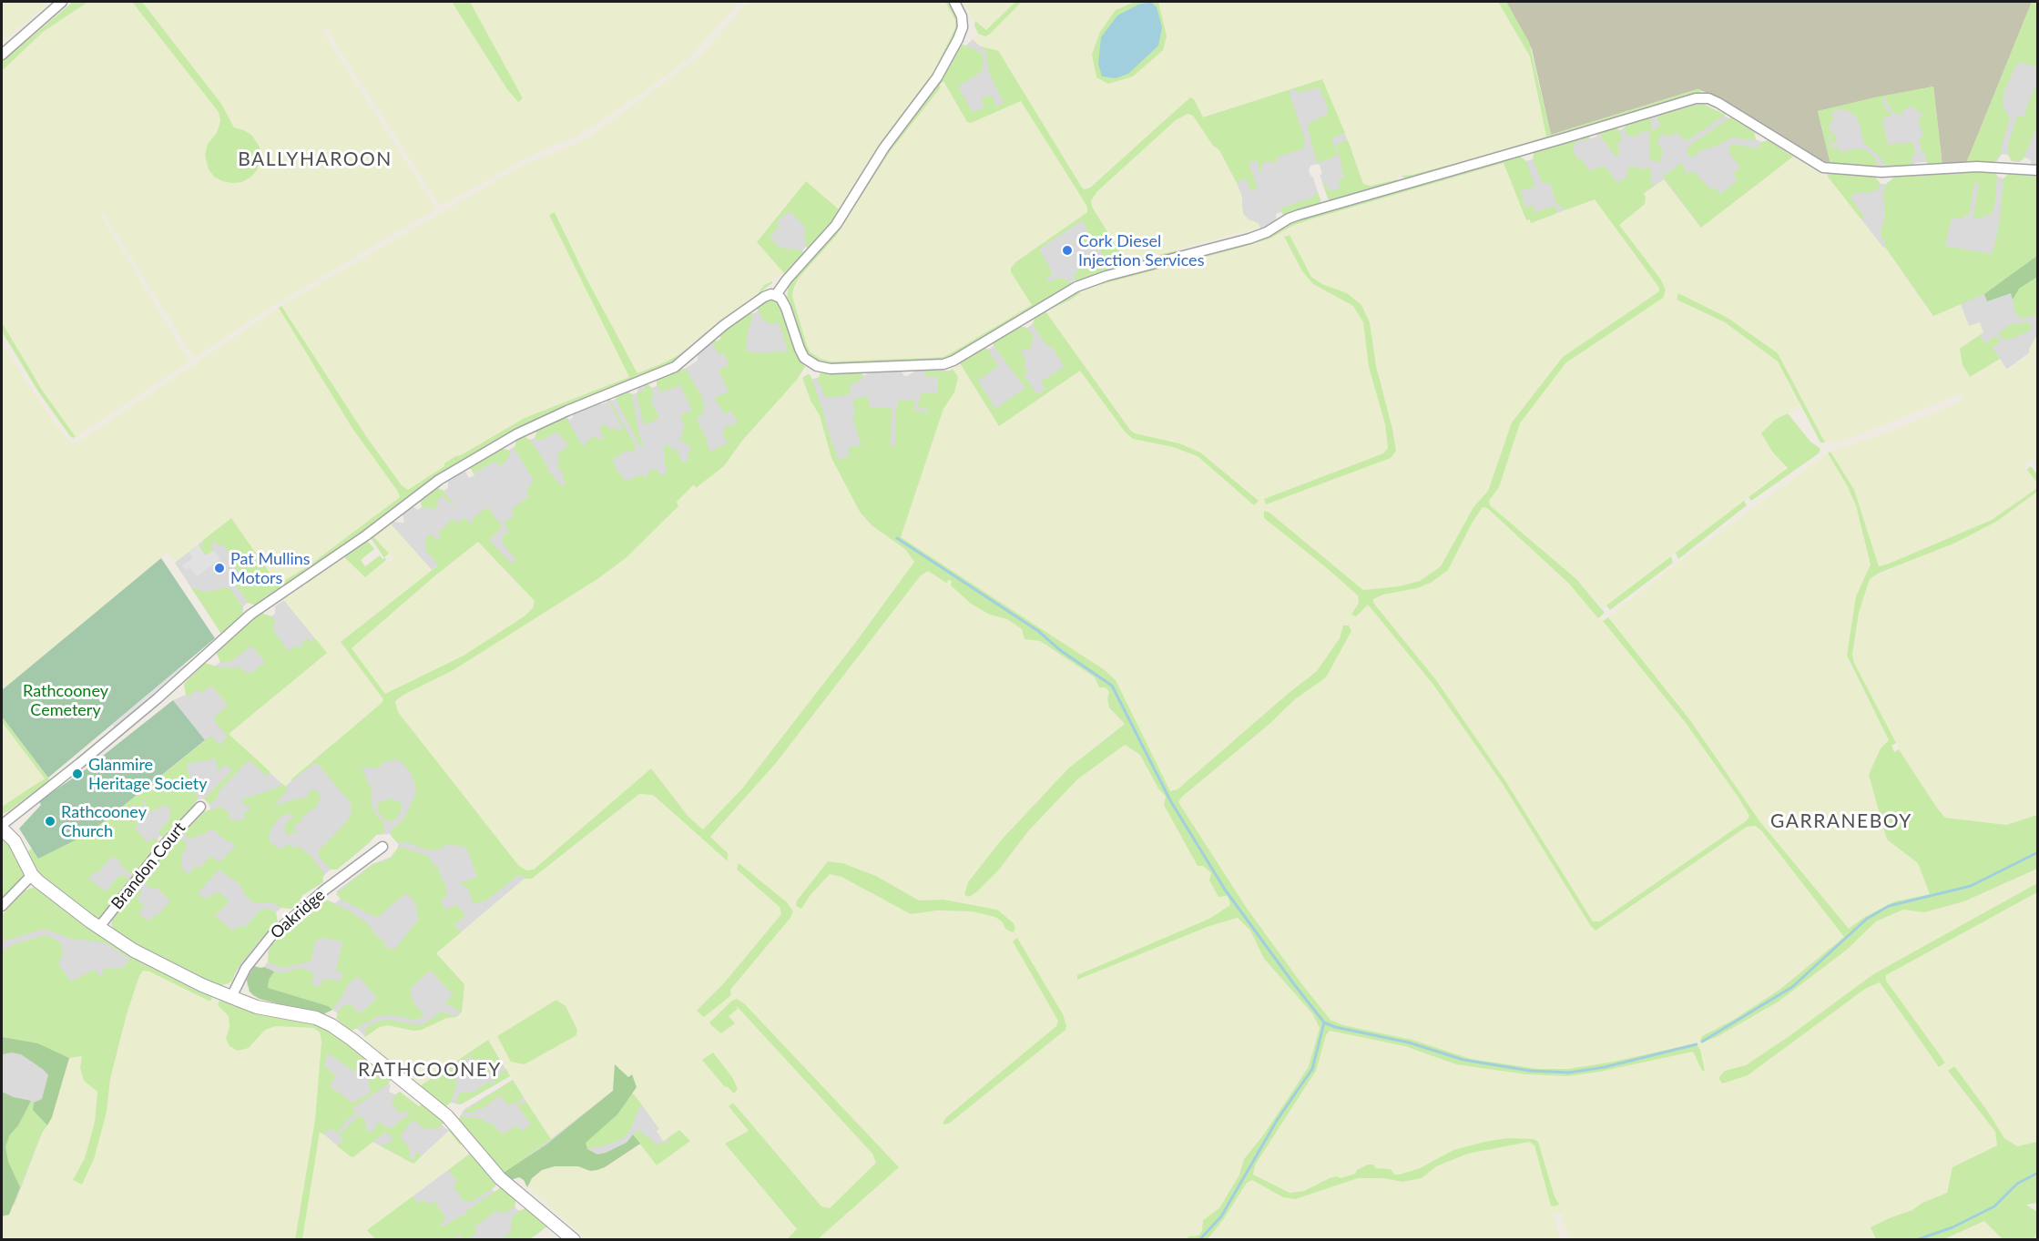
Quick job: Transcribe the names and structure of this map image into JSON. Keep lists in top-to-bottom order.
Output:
{
  "streets": {
    "street": ["Brandon Court", "Oakridge"]
  },
  "districts": ["BALLYHAROON", "GARRANEBOY", "RATHCOONEY"],
  "parks": ["Rathcooney Cemetery"],
  "places": [
    "Cork Diesel Injection Services",
    "Pat Mullins Motors",
    "Glanmire Heritage Society",
    "Rathcooney Church"
  ]
}
